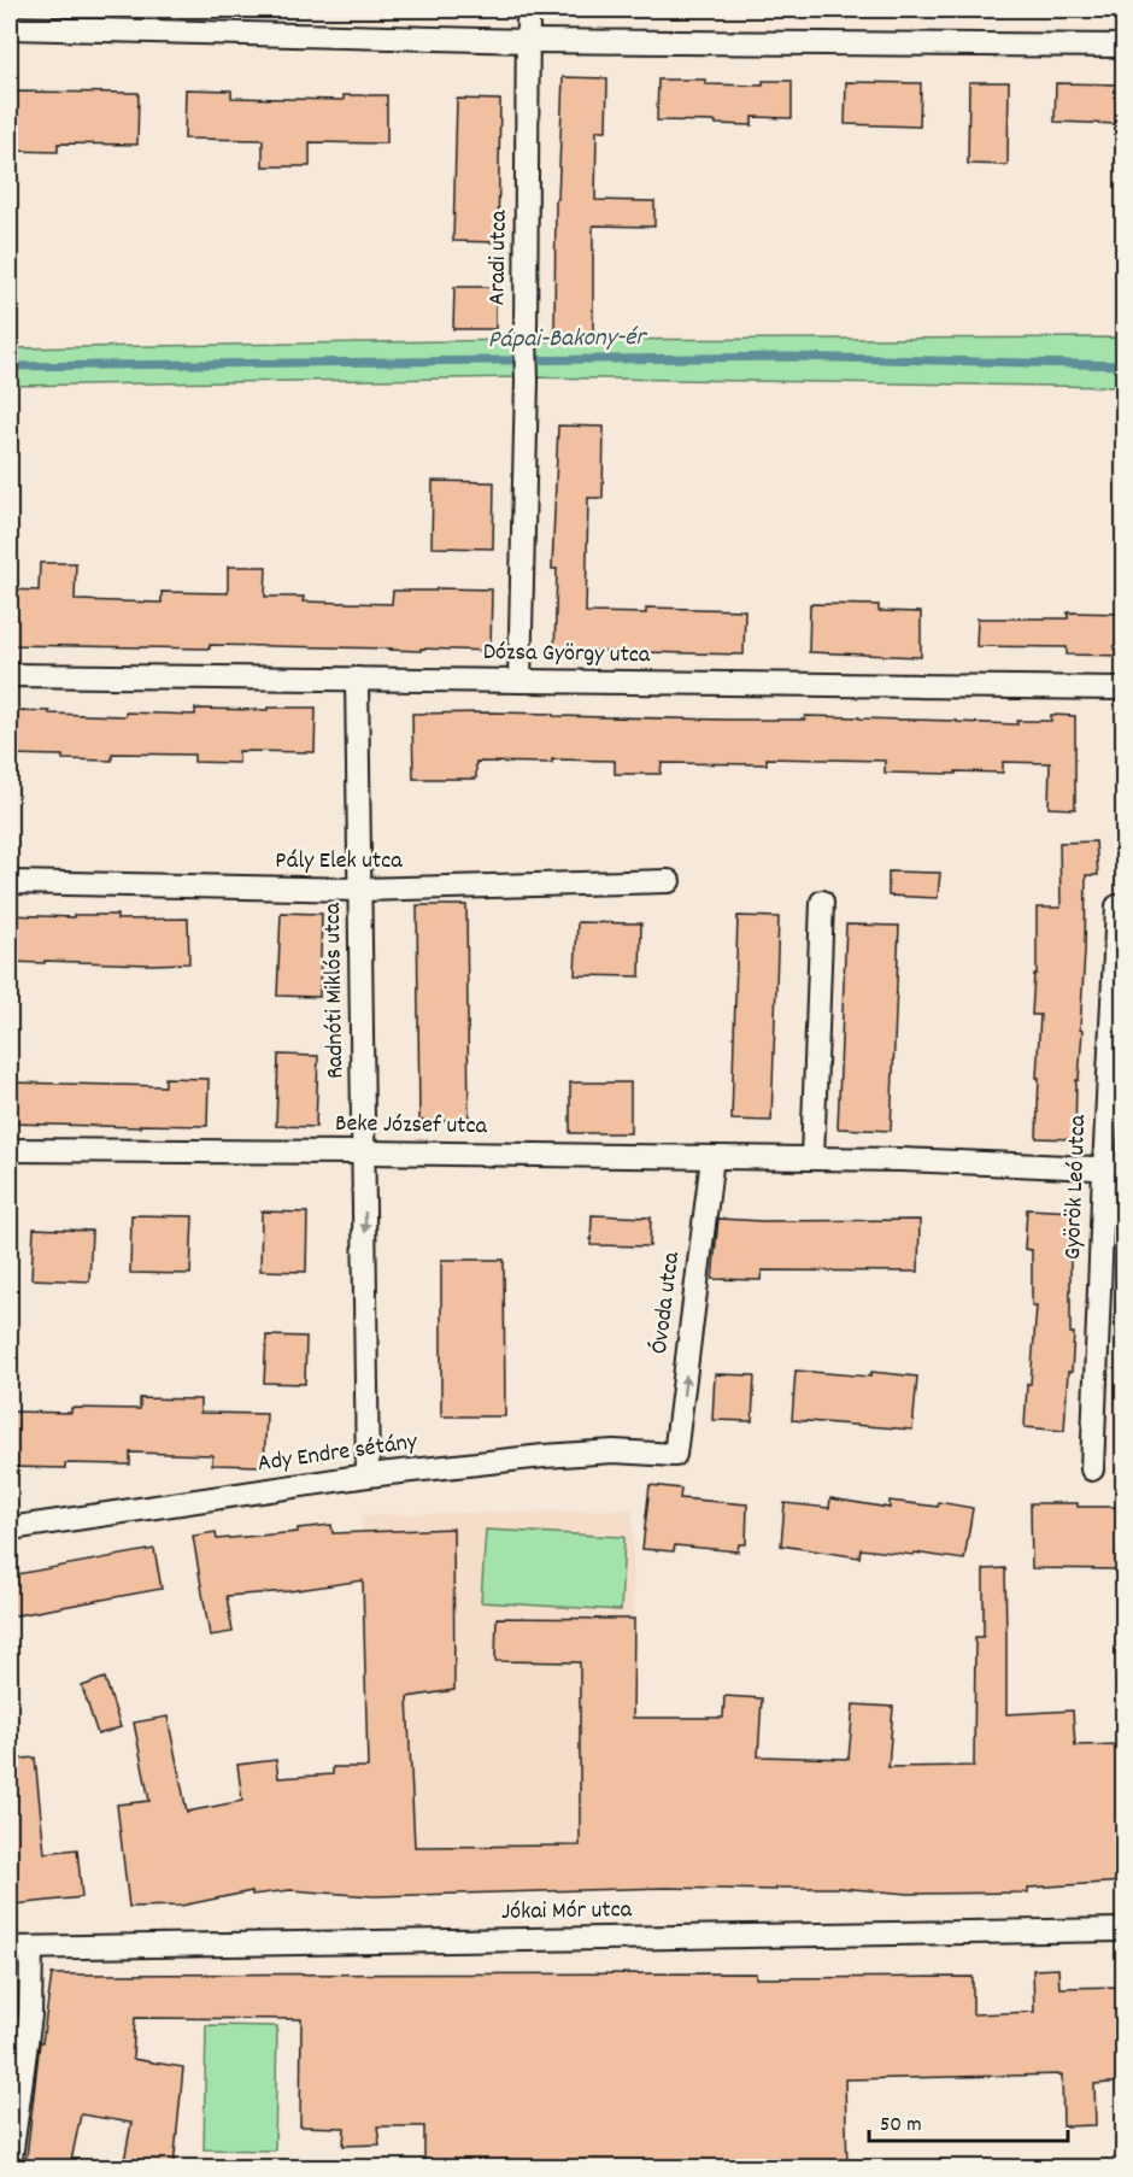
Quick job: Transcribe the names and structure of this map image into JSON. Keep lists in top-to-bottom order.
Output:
{
  "streets": {
    "street": [
      "Aradi utca",
      "Dózsa György utca",
      "Pály Elek utca",
      "Radnóti Miklós utca",
      "Beke József utca",
      "Györök Leó utca",
      "Óvoda utca",
      "Ady Endre sétány",
      "Jókai Mór utca"
    ]
  },
  "crossings": [
    ["Aradi utca", "Dózsa György utca"],
    ["Dózsa György utca", "Radnóti Miklós utca"],
    ["Pály Elek utca", "Radnóti Miklós utca"],
    ["Radnóti Miklós utca", "Beke József utca"],
    ["Radnóti Miklós utca", "Ady Endre sétány"],
    ["Beke József utca", "Györök Leó utca"],
    ["Beke József utca", "Óvoda utca"],
    ["Óvoda utca", "Ady Endre sétány"]
  ],
  "one_way": ["Radnóti Miklós utca", "Óvoda utca"],
  "water": ["Pápai-Bakony-ér"],
  "scale_bar": "50 m"
}
